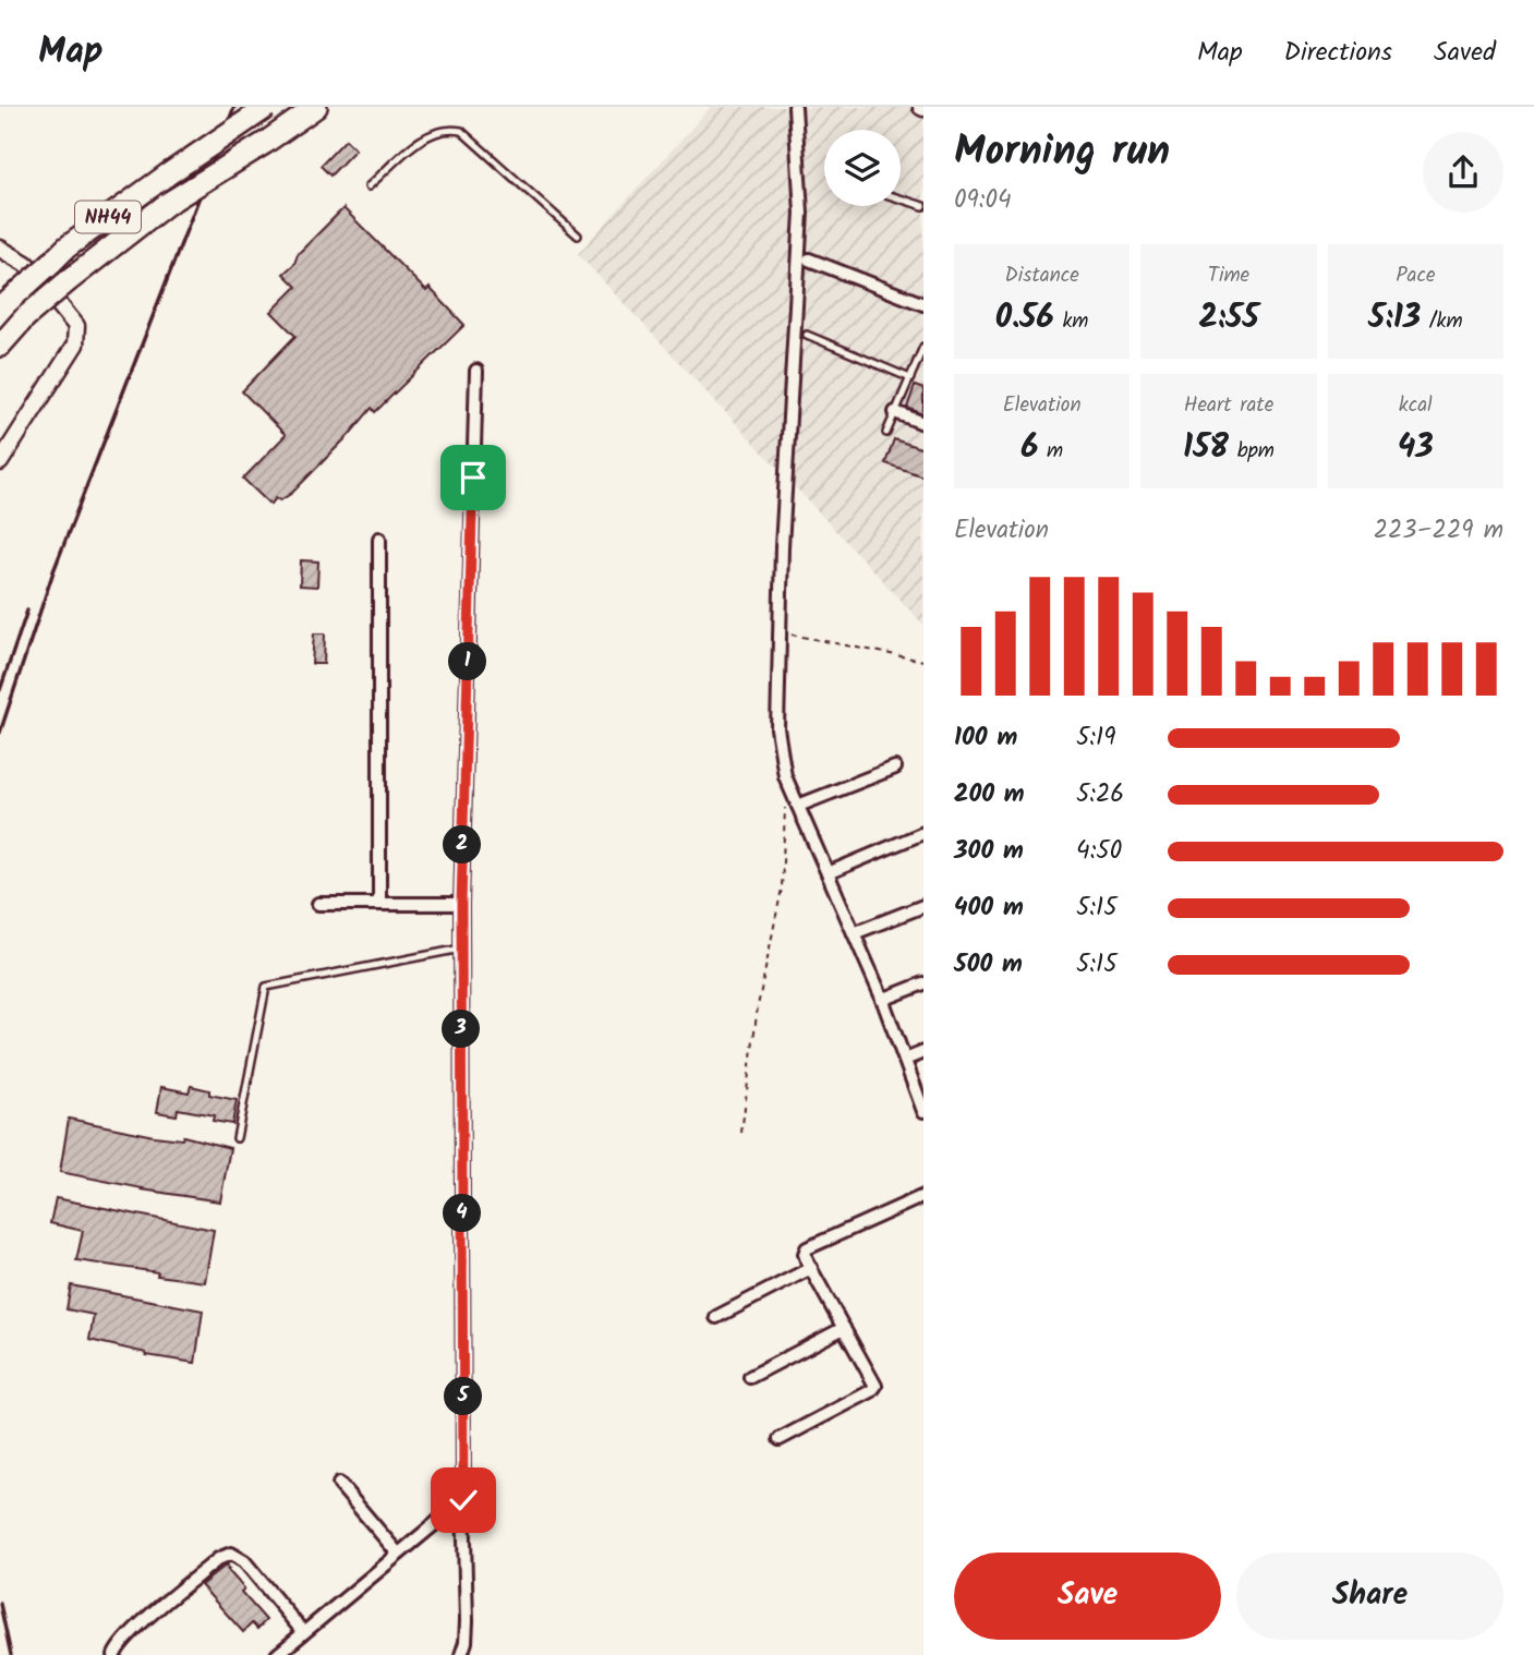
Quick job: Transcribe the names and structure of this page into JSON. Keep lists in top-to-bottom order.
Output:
{
  "streets": {
    "highway": ["NH44"]
  },
  "page": {
    "header": "Map",
    "nav": ["Map", "Directions", "Saved"],
    "heading": ["Morning run", "09:04"],
    "stats": [
      ["Distance", "0.56 km"],
      ["Time", "2:55"],
      ["Pace", "5:13 /km"],
      ["Elevation", "6 m"],
      ["Heart rate", "158 bpm"],
      ["kcal", "43"]
    ],
    "chart": ["Elevation", "223–229 m"],
    "pins": [
      "1",
      "2",
      "3",
      "4",
      "5"
    ],
    "list": [
      {
        "name": "100 m",
        "note": "5:19"
      },
      {
        "name": "200 m",
        "note": "5:26"
      },
      {
        "name": "300 m",
        "note": "4:50"
      },
      {
        "name": "400 m",
        "note": "5:15"
      },
      {
        "name": "500 m",
        "note": "5:15"
      }
    ],
    "buttons": ["Save", "Share"]
  }
}
